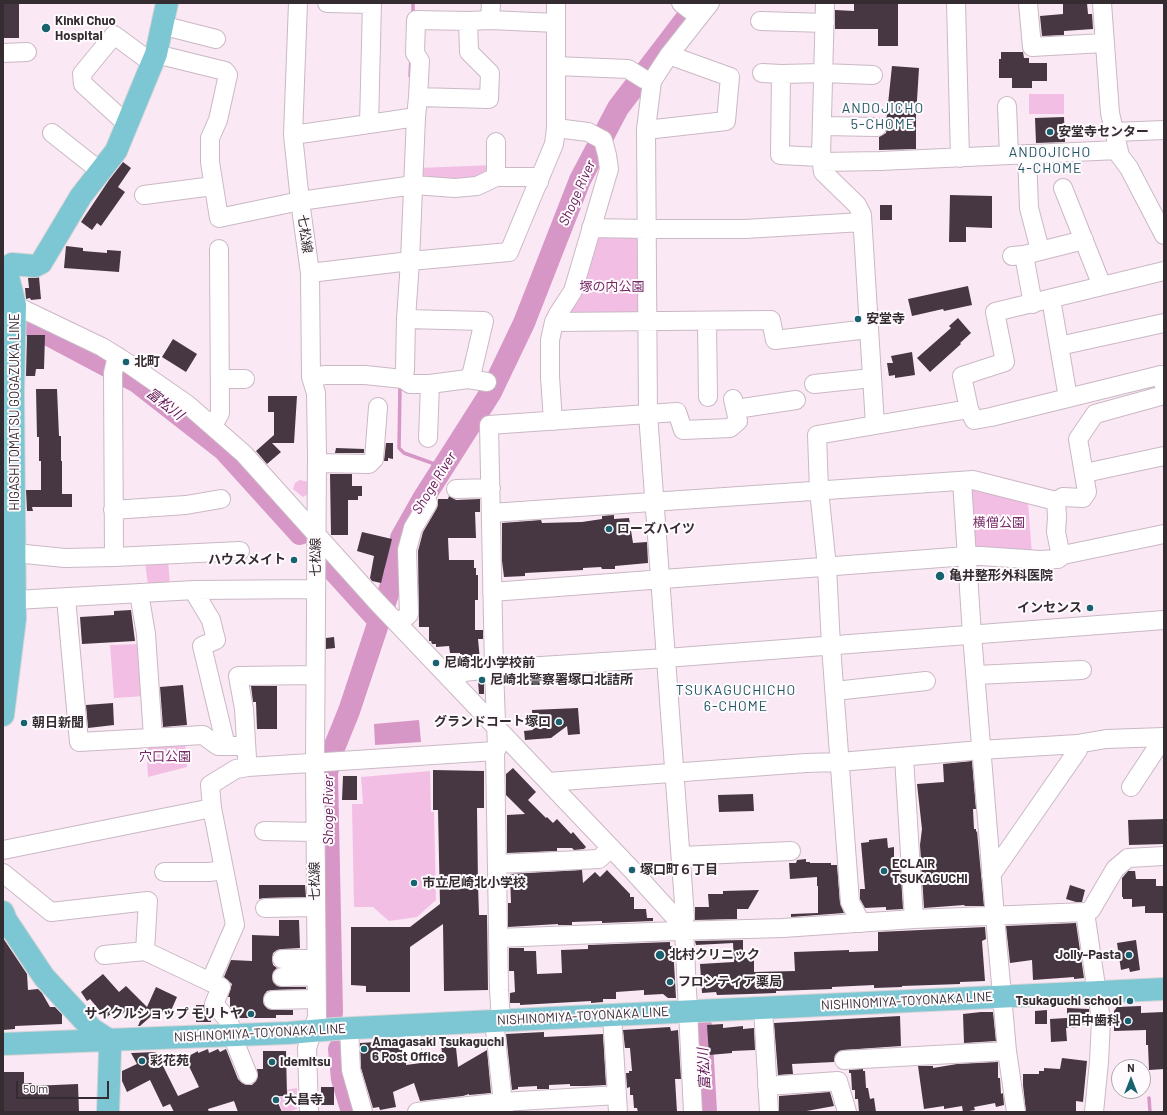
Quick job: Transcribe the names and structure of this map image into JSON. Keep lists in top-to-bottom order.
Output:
{
  "streets": {
    "main road": ["HIGASHITOMATSU GOGAZUKA LINE", "NISHINOMIYA-TOYONAKA LINE"],
    "street": ["七松線"]
  },
  "crossings": [
    ["七松線", "NISHINOMIYA-TOYONAKA LINE"]
  ],
  "districts": ["ANDOJICHO 5-CHOME", "ANDOJICHO 4-CHOME", "TSUKAGUCHICHO 6-CHOME"],
  "water": ["Shoge River", "富松川"],
  "parks": ["塚の内公園", "横僧公園", "穴口公園"],
  "places": [
    "Kinki Chuo Hospital",
    "安堂寺センター",
    "安堂寺",
    "北町",
    "ローズハイツ",
    "ハウスメイト",
    "亀井整形外科医院",
    "インセンス",
    "尼崎北小学校前",
    "尼崎北警察署塚口北詰所",
    "グランドコート塚口",
    "朝日新聞",
    "塚口町６丁目",
    "ECLAIR TSUKAGUCHI",
    "市立尼崎北小学校",
    "北村クリニック",
    "Jolly-Pasta",
    "フロンティア薬局",
    "Tsukaguchi school",
    "サイクルショップ モリトヤ",
    "田中歯科",
    "Amagasaki Tsukaguchi 6 Post Office",
    "彩花苑",
    "Idemitsu",
    "大昌寺"
  ],
  "scale_bar": "50 m",
  "north": "top"
}
